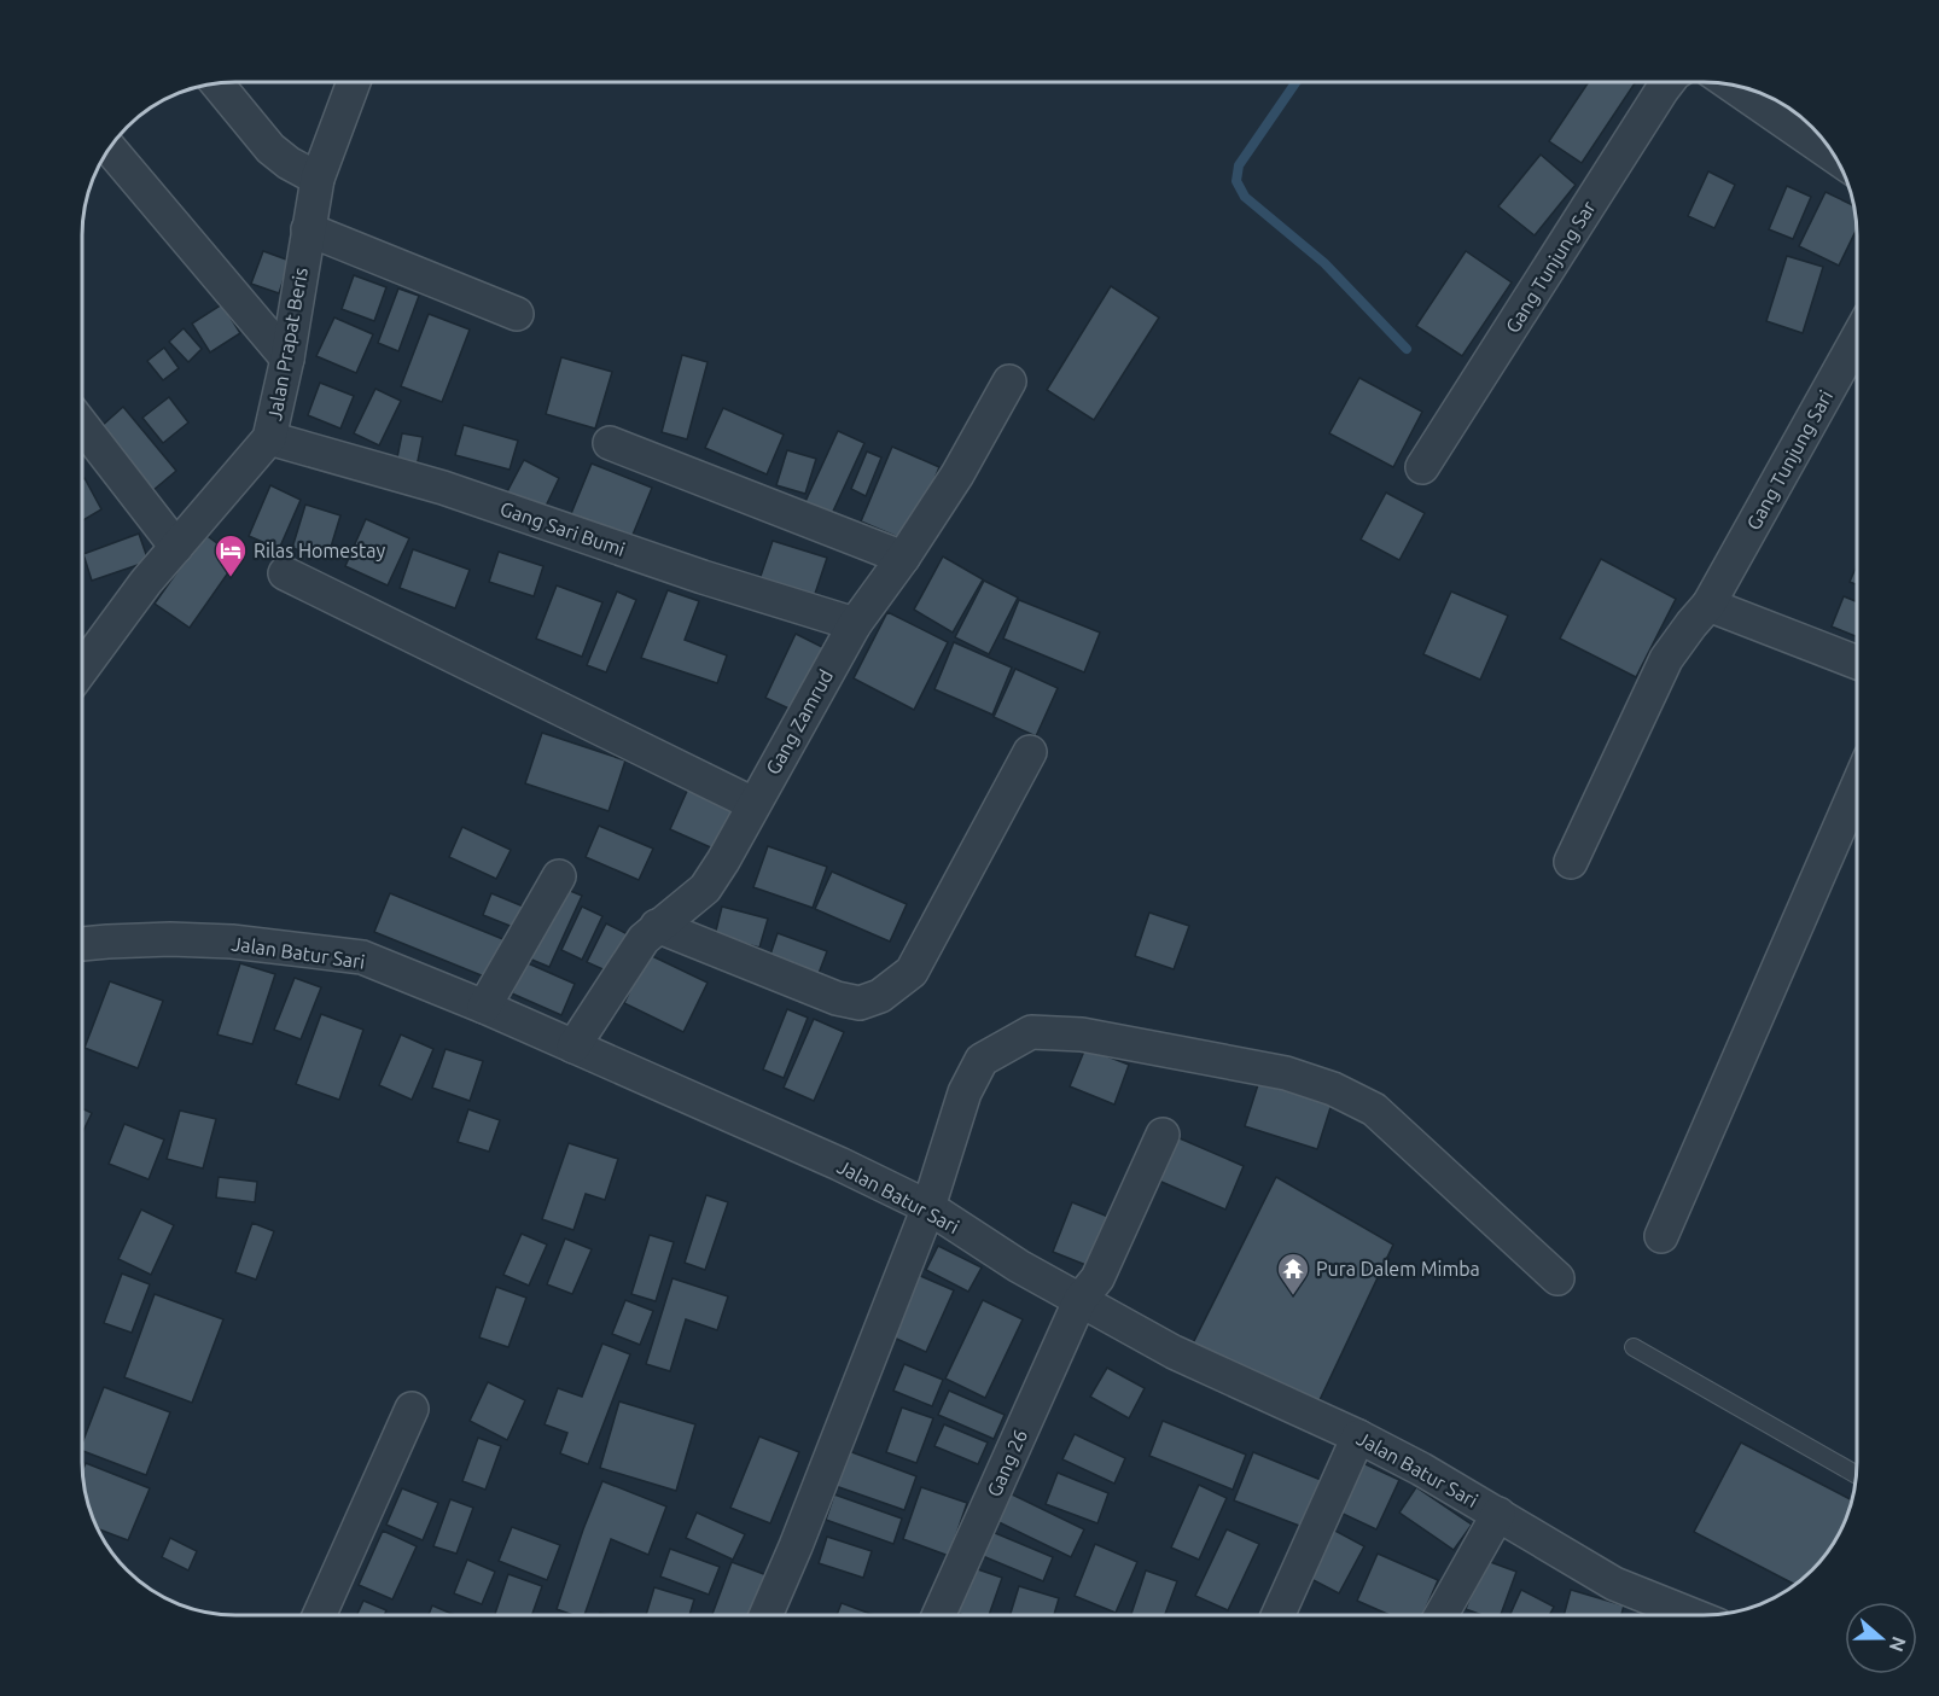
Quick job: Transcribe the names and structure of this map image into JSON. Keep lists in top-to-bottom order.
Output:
{
  "streets": {
    "street": [
      "Gang Tunjung Sar",
      "Jalan Prapat Beris",
      "Gang Tunjung Sari",
      "Gang Sari Bumi",
      "Gang Zamrud",
      "Jalan Batur Sari",
      "Gang 26"
    ]
  },
  "crossings": [
    ["Jalan Prapat Beris", "Gang Sari Bumi"],
    ["Gang Sari Bumi", "Gang Zamrud"],
    ["Gang Zamrud", "Jalan Batur Sari"],
    ["Jalan Batur Sari", "Gang 26"]
  ],
  "places": {
    "hotel": ["Rilas Homestay"],
    "temple": ["Pura Dalem Mimba"]
  },
  "north": "right"
}
